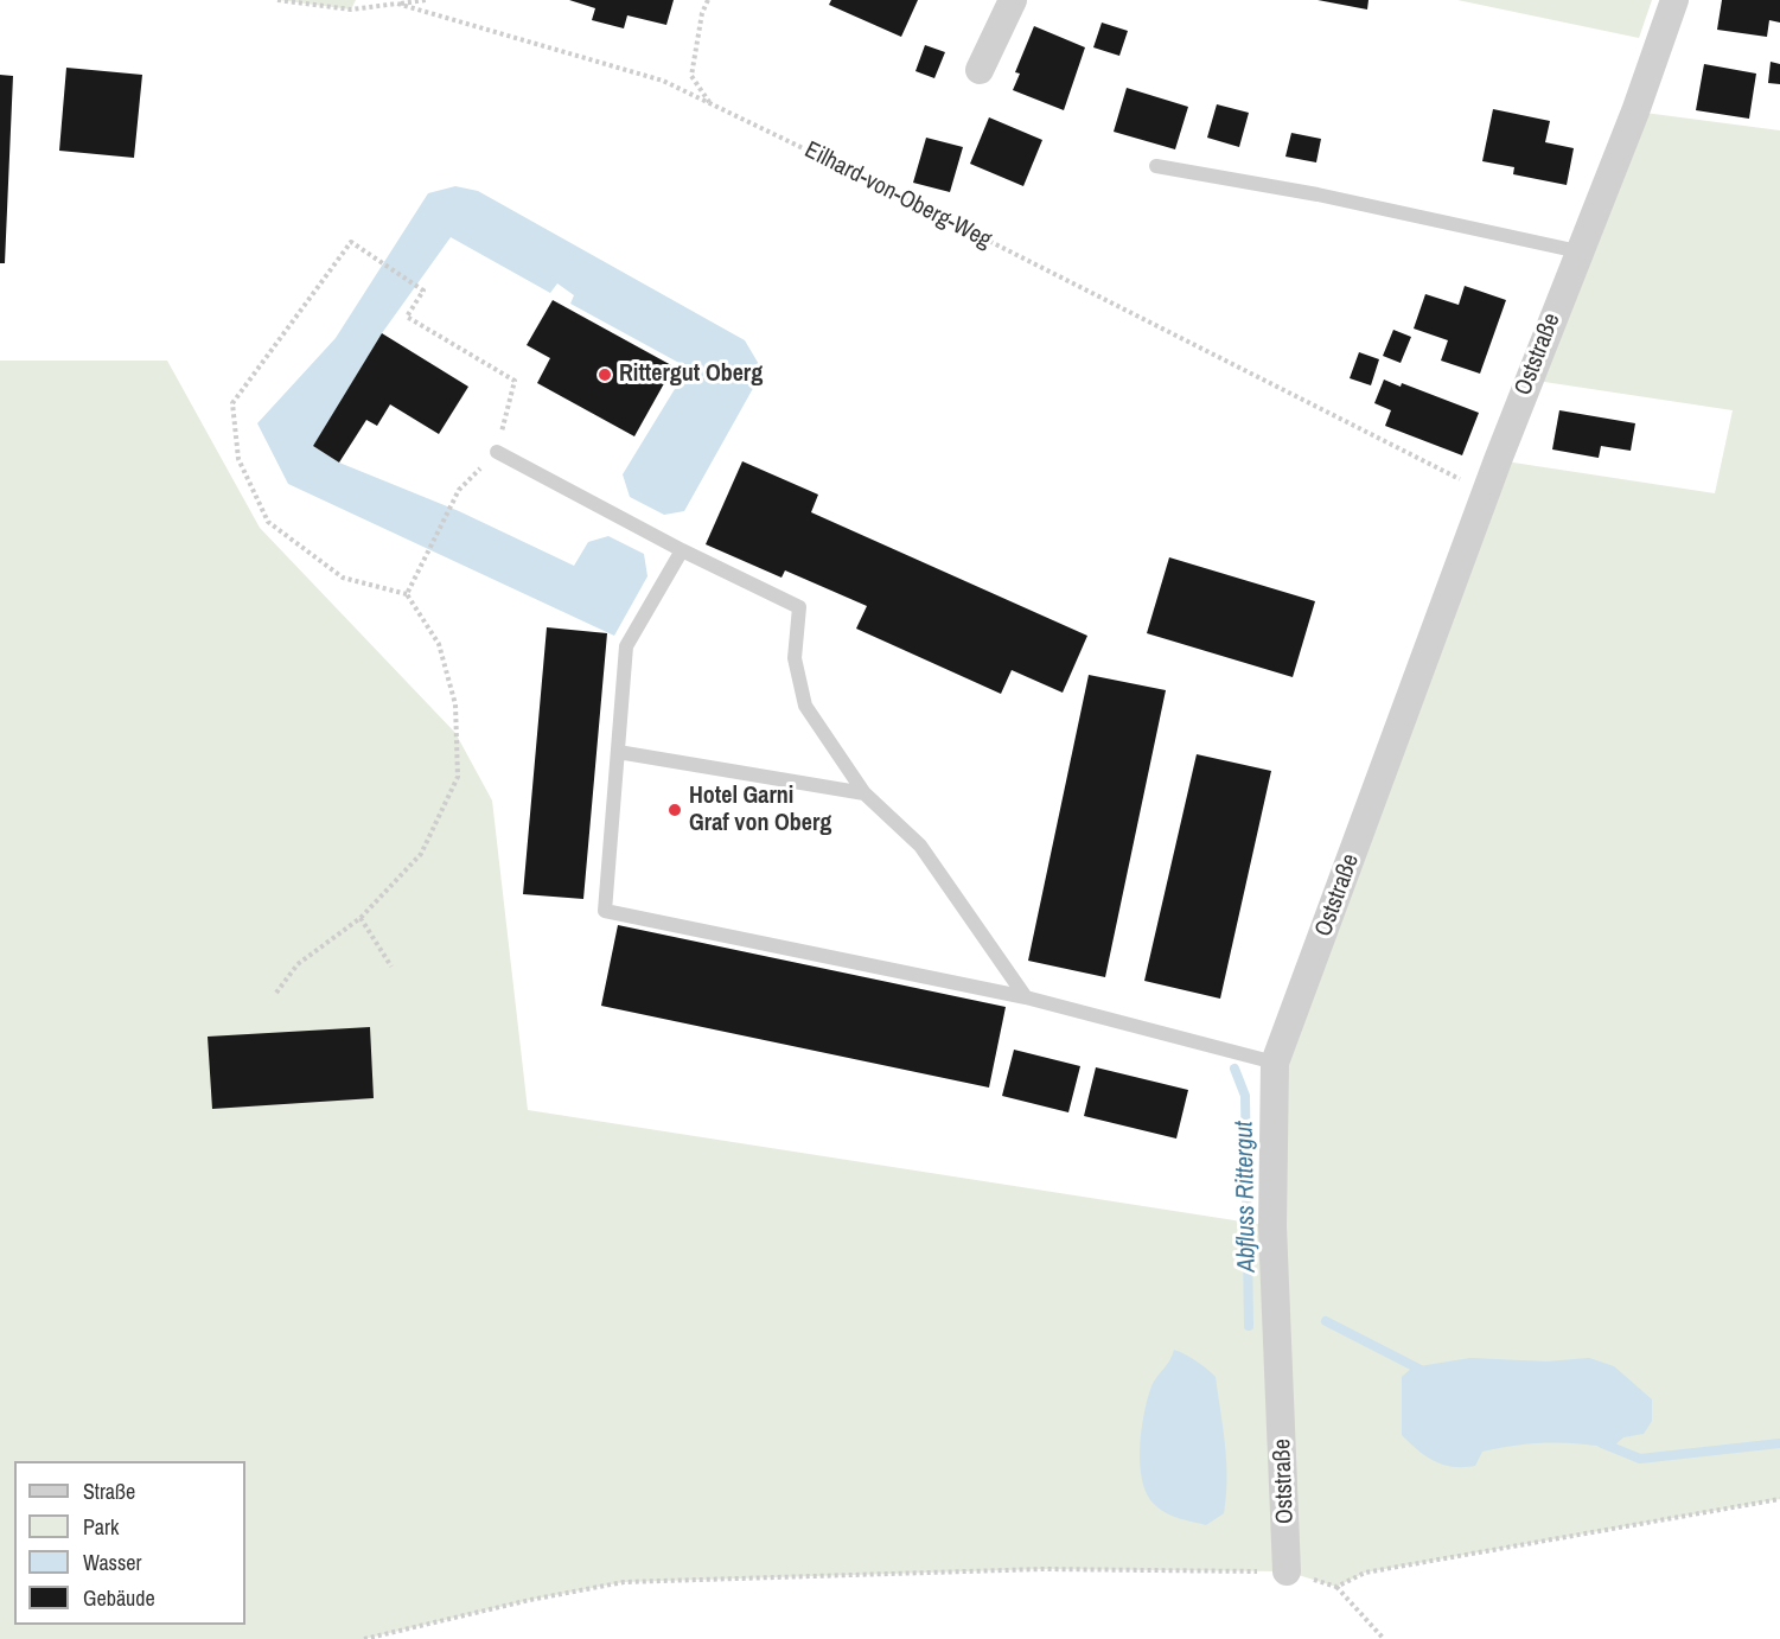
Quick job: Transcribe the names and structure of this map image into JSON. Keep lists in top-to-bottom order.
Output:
{
  "streets": {
    "street": ["Oststraße"],
    "path": ["Eilhard-von-Oberg-Weg"]
  },
  "crossings": [
    ["Eilhard-von-Oberg-Weg", "Oststraße"]
  ],
  "water": ["Abfluss Rittergut"],
  "places": ["Rittergut Oberg", "Hotel Garni Graf von Oberg"],
  "legend": [
    "Straße",
    "Park",
    "Wasser",
    "Gebäude"
  ]
}
